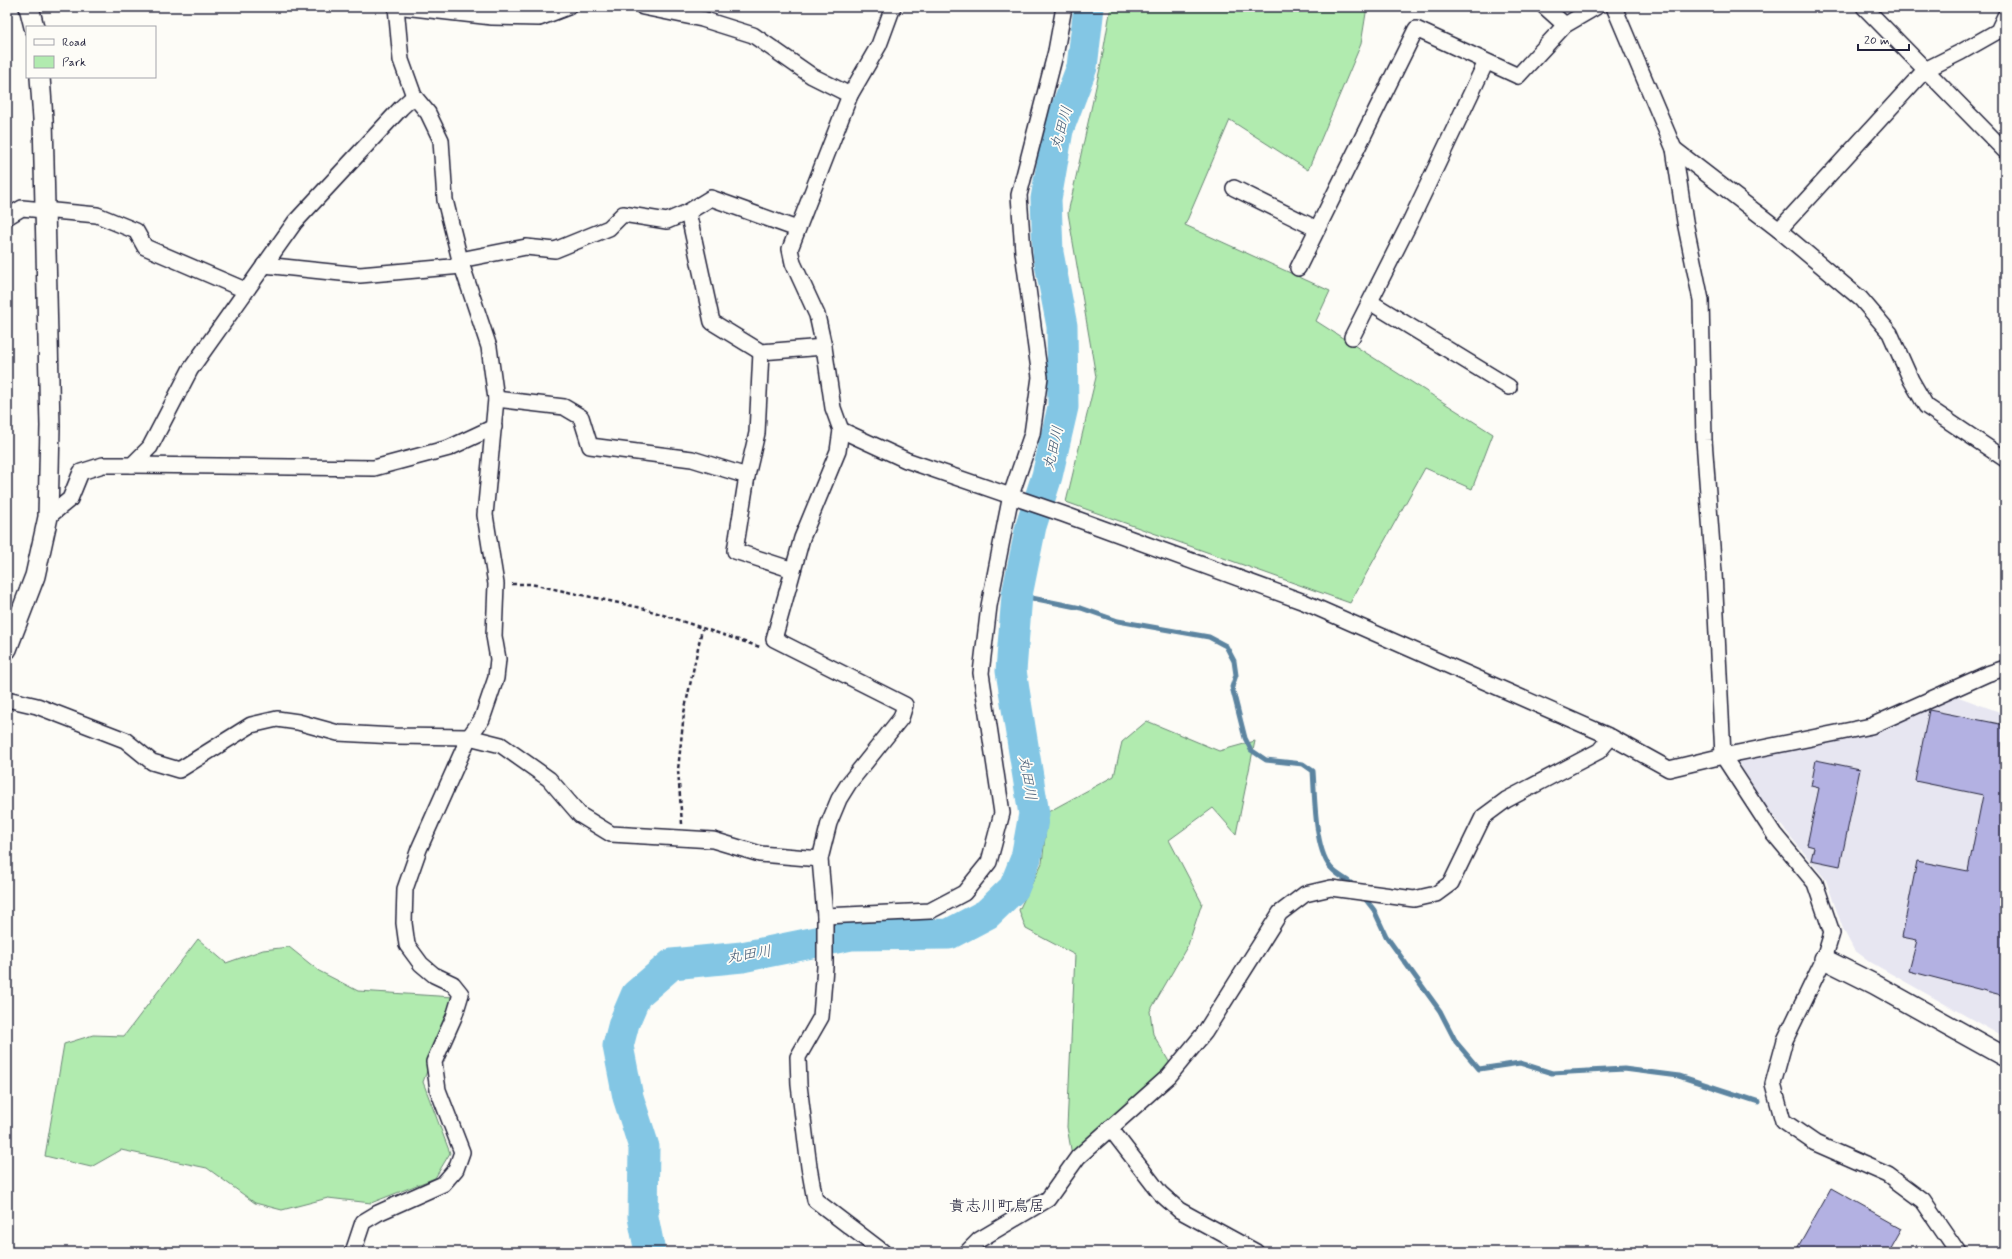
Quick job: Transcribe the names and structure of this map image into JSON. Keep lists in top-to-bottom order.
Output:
{
  "districts": ["貴志川町鳥居"],
  "water": ["丸田川"],
  "legend": ["Road", "Park"],
  "scale_bar": "20 m"
}
